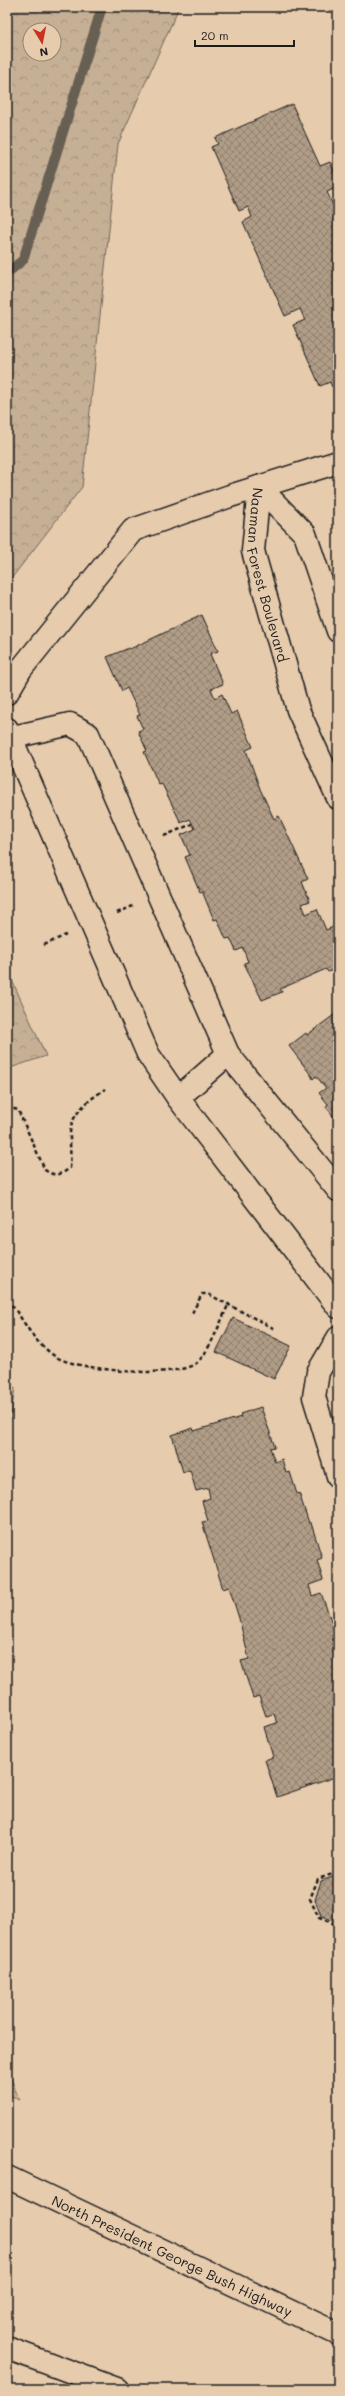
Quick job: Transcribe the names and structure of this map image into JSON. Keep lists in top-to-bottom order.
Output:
{
  "streets": {
    "main road": ["Naaman Forest Boulevard", "North President George Bush Highway"]
  },
  "scale_bar": "20 m",
  "north": "bottom"
}
